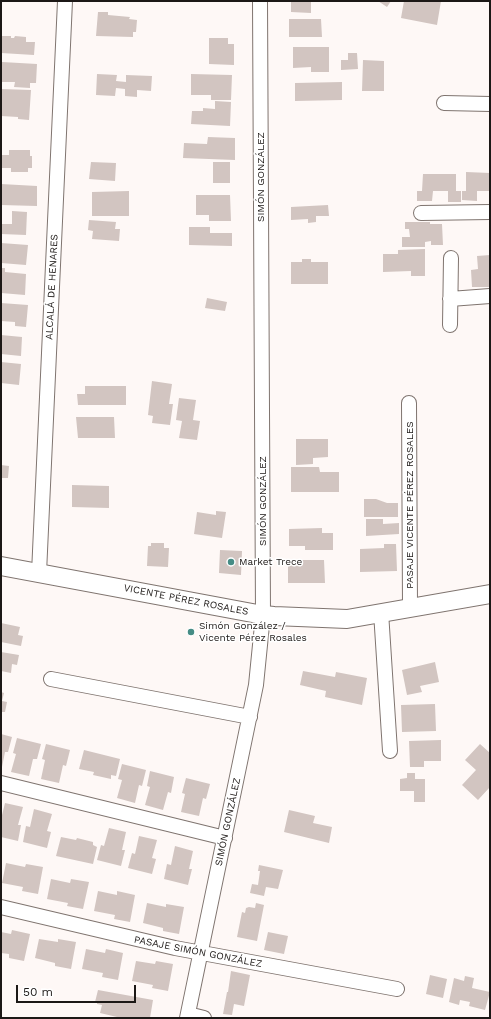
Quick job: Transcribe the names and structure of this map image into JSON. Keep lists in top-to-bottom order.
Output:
{
  "streets": {
    "street": [
      "SIMÓN GONZÁLEZ",
      "ALCALÁ DE HENARES",
      "PASAJE VICENTE PÉREZ ROSALES",
      "VICENTE PÉREZ ROSALES",
      "PASAJE SIMÓN GONZÁLEZ"
    ]
  },
  "crossings": [
    ["SIMÓN GONZÁLEZ", "VICENTE PÉREZ ROSALES"],
    ["SIMÓN GONZÁLEZ", "PASAJE SIMÓN GONZÁLEZ"],
    ["ALCALÁ DE HENARES", "VICENTE PÉREZ ROSALES"],
    ["PASAJE VICENTE PÉREZ ROSALES", "VICENTE PÉREZ ROSALES"]
  ],
  "places": ["Market Trece", "Simón González / Vicente Pérez Rosales"],
  "scale_bar": "50 m"
}
